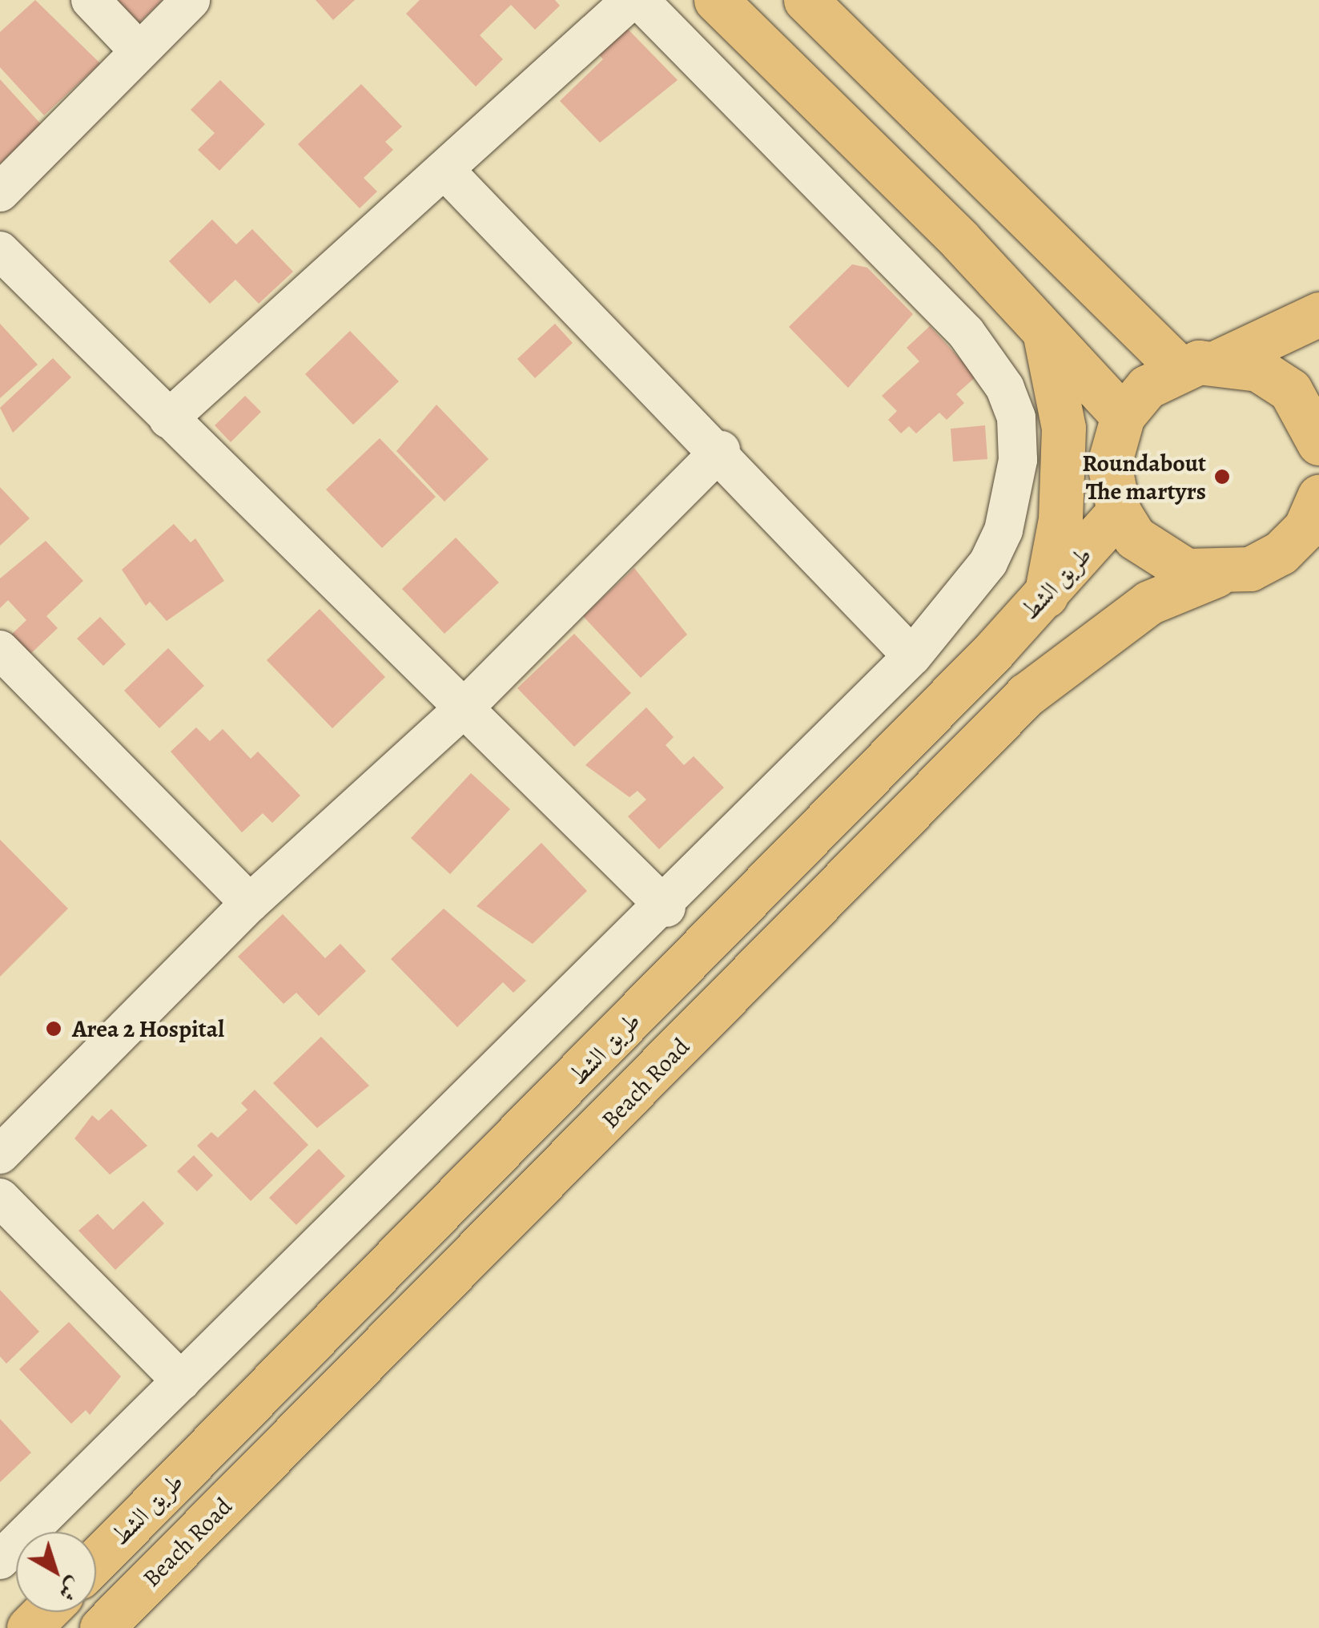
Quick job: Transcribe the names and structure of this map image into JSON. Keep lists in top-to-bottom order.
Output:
{
  "streets": {
    "main road": ["طريق الشط", "Beach Road"]
  },
  "places": ["Roundabout The martyrs", "Area 2 Hospital"],
  "north": "bottom right"
}
